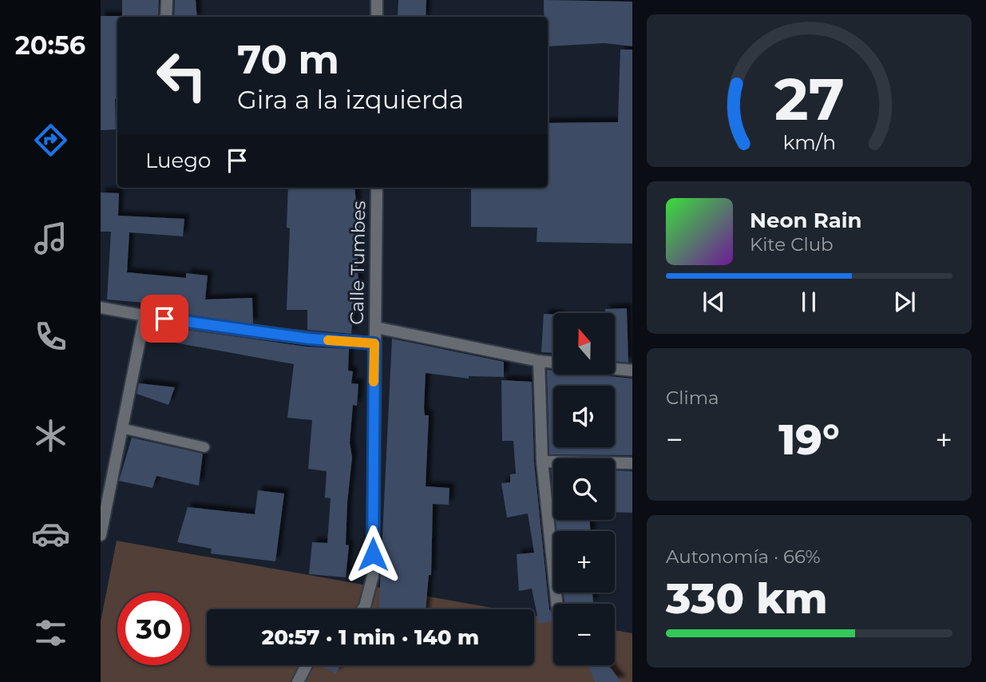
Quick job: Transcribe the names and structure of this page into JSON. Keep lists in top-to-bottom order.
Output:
{
  "streets": {
    "street": ["Calle Tumbes"]
  },
  "north": "top",
  "page": {
    "tabs": "20:56",
    "turn": ["70 m", "Gira a la izquierda"],
    "then": "Luego",
    "song": ["Neon Rain", "Kite Club"],
    "map_buttons": ["+", "−"],
    "tile": [
      "Clima",
      ["Autonomía · 66%", "330 km"]
    ],
    "heat": ["−", "19°", "+"],
    "limit": "30",
    "trip": "20:57 · 1 min · 140 m",
    "gauge": ["27", "km/h"]
  }
}
